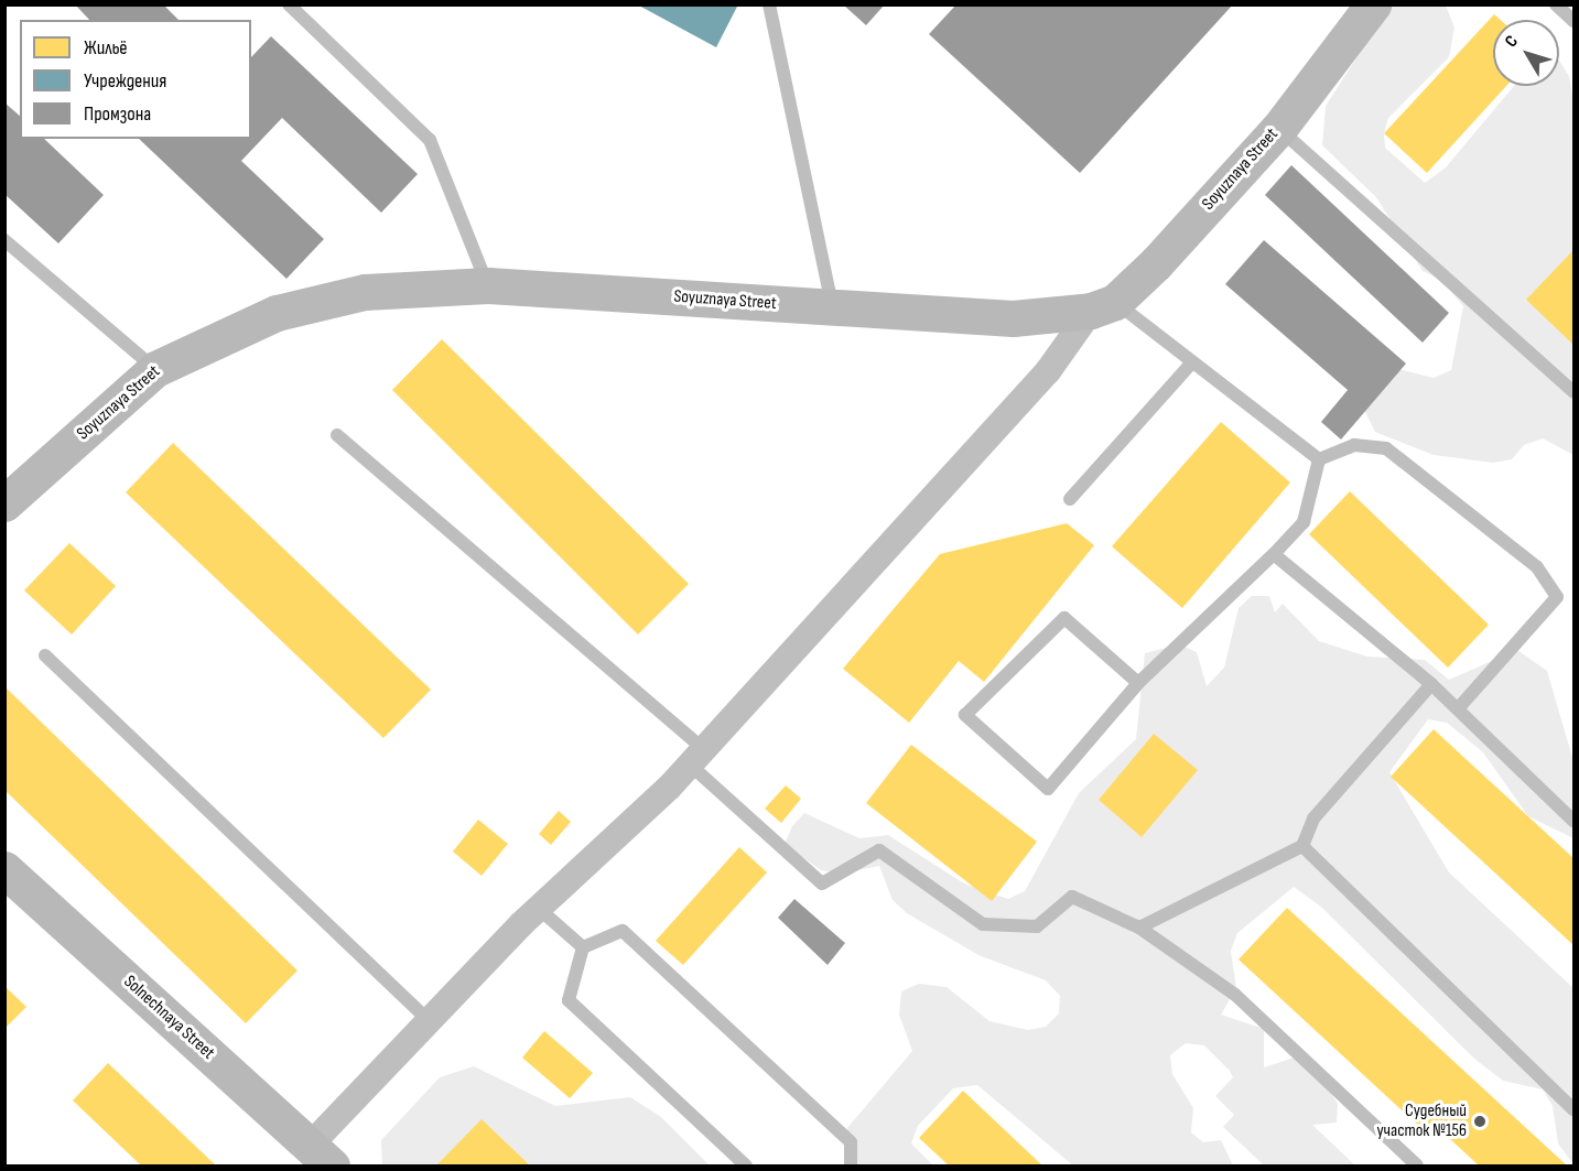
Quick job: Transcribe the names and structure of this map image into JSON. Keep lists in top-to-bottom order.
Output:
{
  "streets": {
    "street": ["Soyuznaya Street", "Solnechnaya Street"]
  },
  "places": ["Судебный участок №156"],
  "legend": ["Жильё", "Учреждения", "Промзона"],
  "north": "top left"
}
